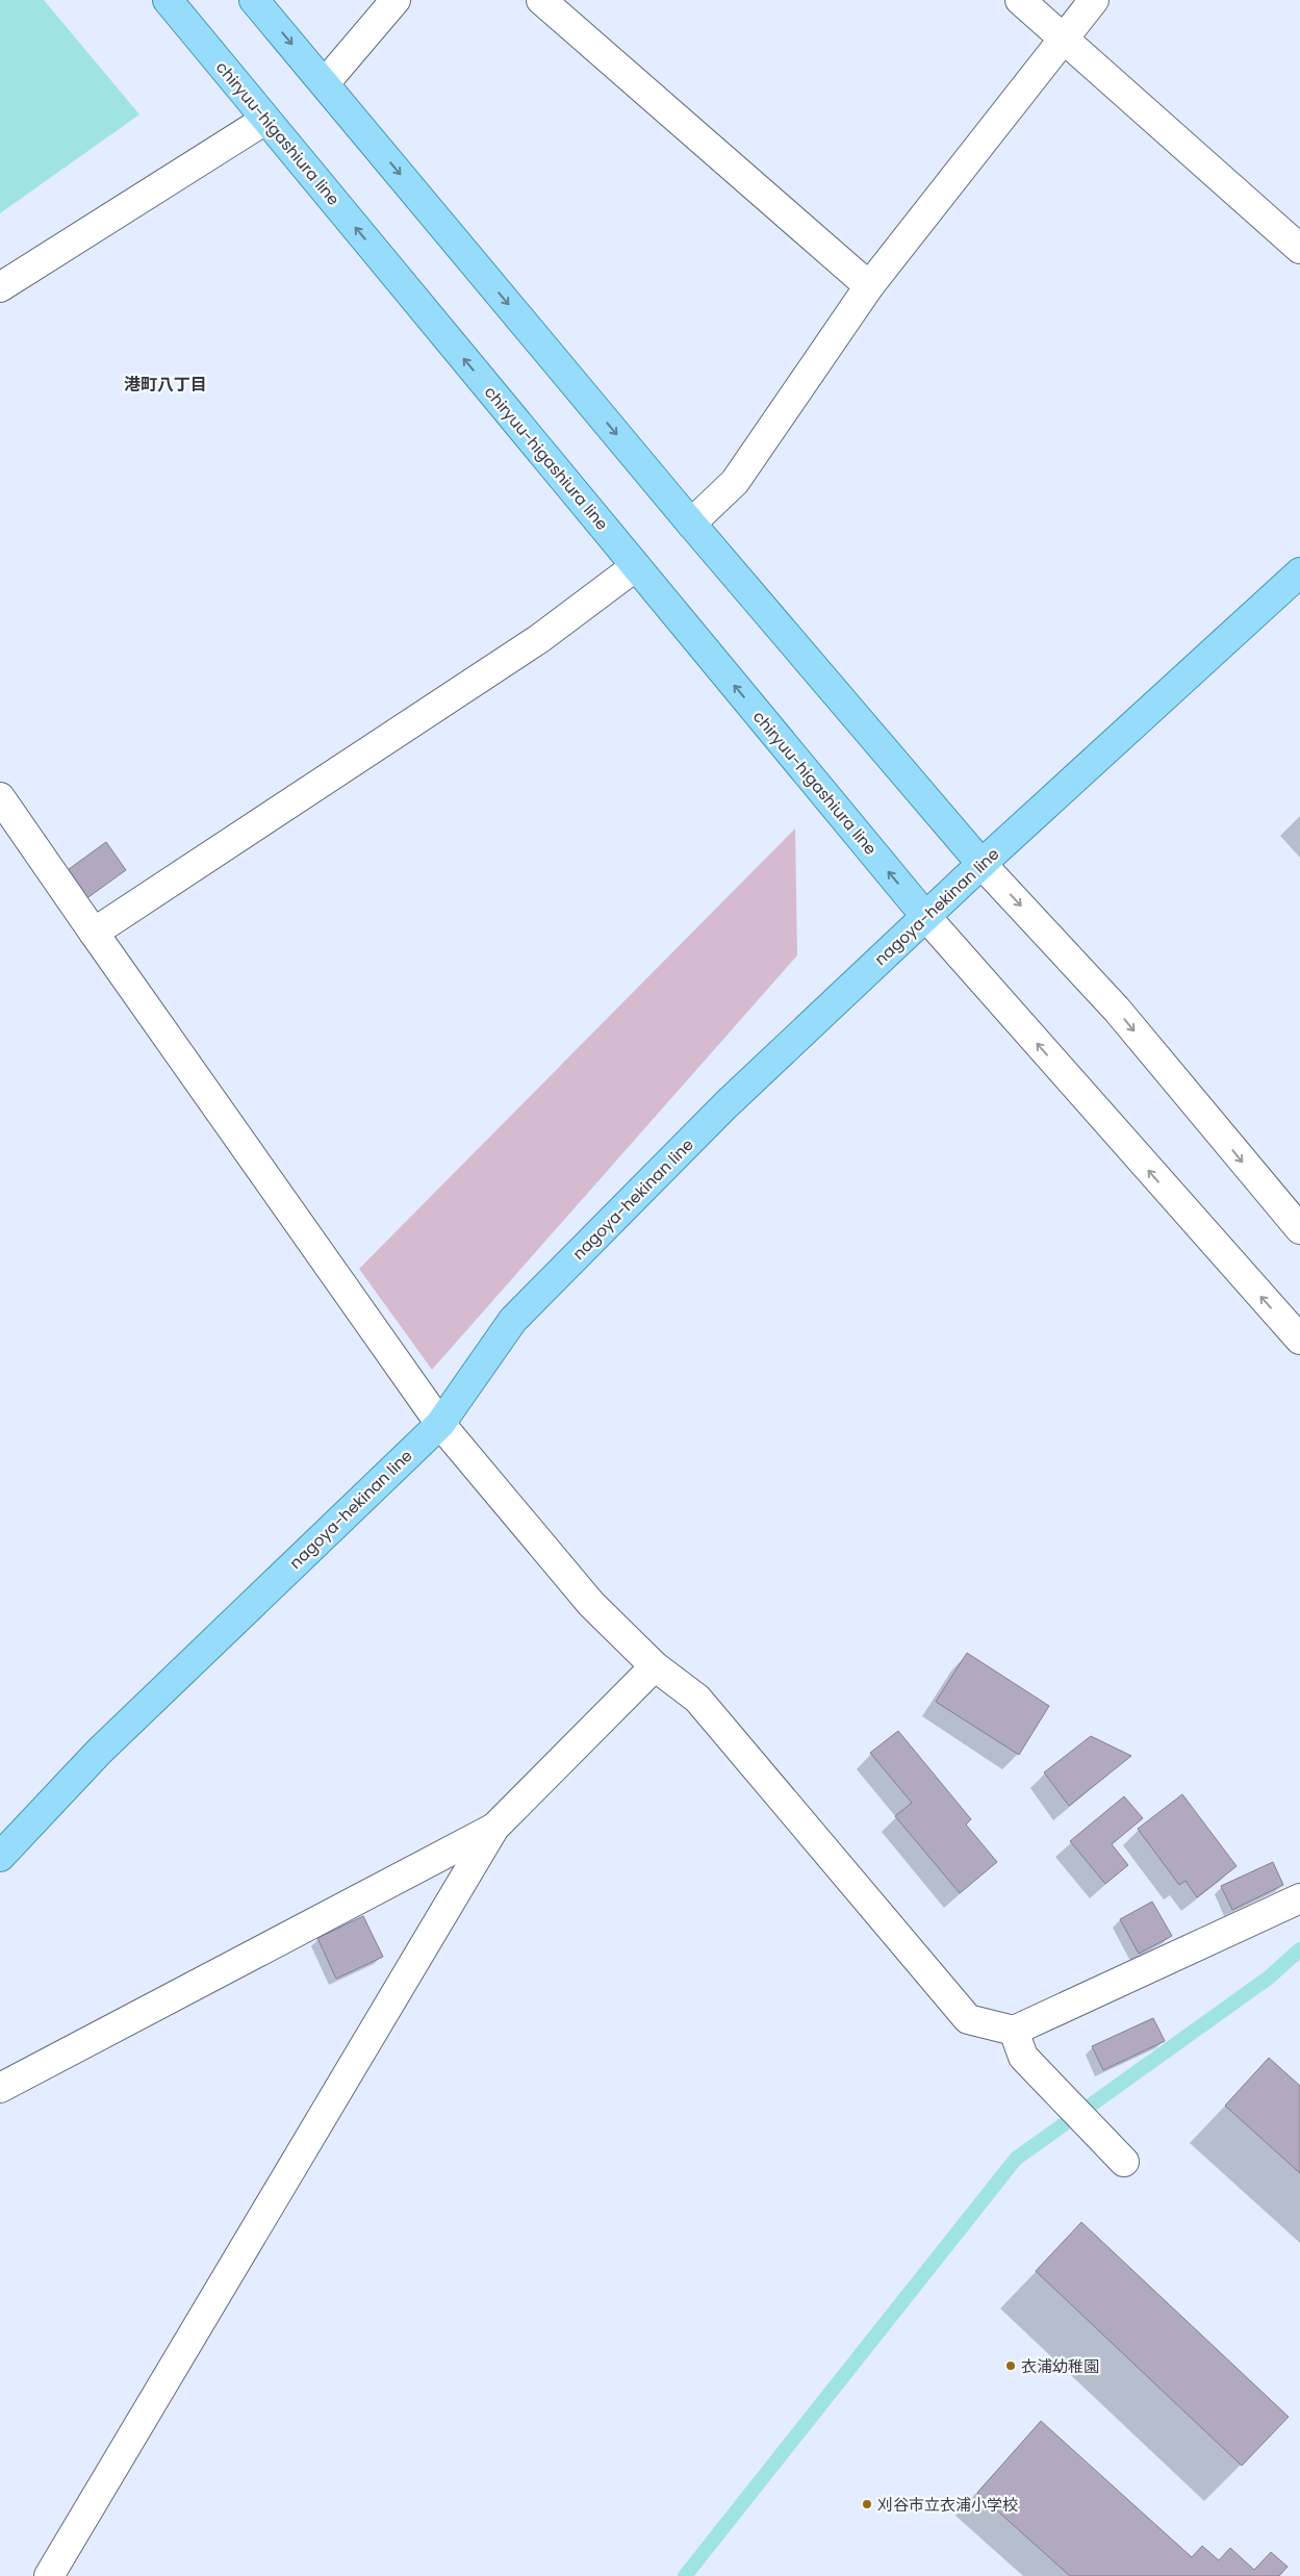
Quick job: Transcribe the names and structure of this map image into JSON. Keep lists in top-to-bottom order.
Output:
{
  "streets": {
    "main road": ["chiryuu-higashiura line", "nagoya-hekinan line"]
  },
  "crossings": [
    ["chiryuu-higashiura line", "nagoya-hekinan line"]
  ],
  "districts": ["港町八丁目"],
  "places": ["衣浦幼稚園", "刈谷市立衣浦小学校"]
}
